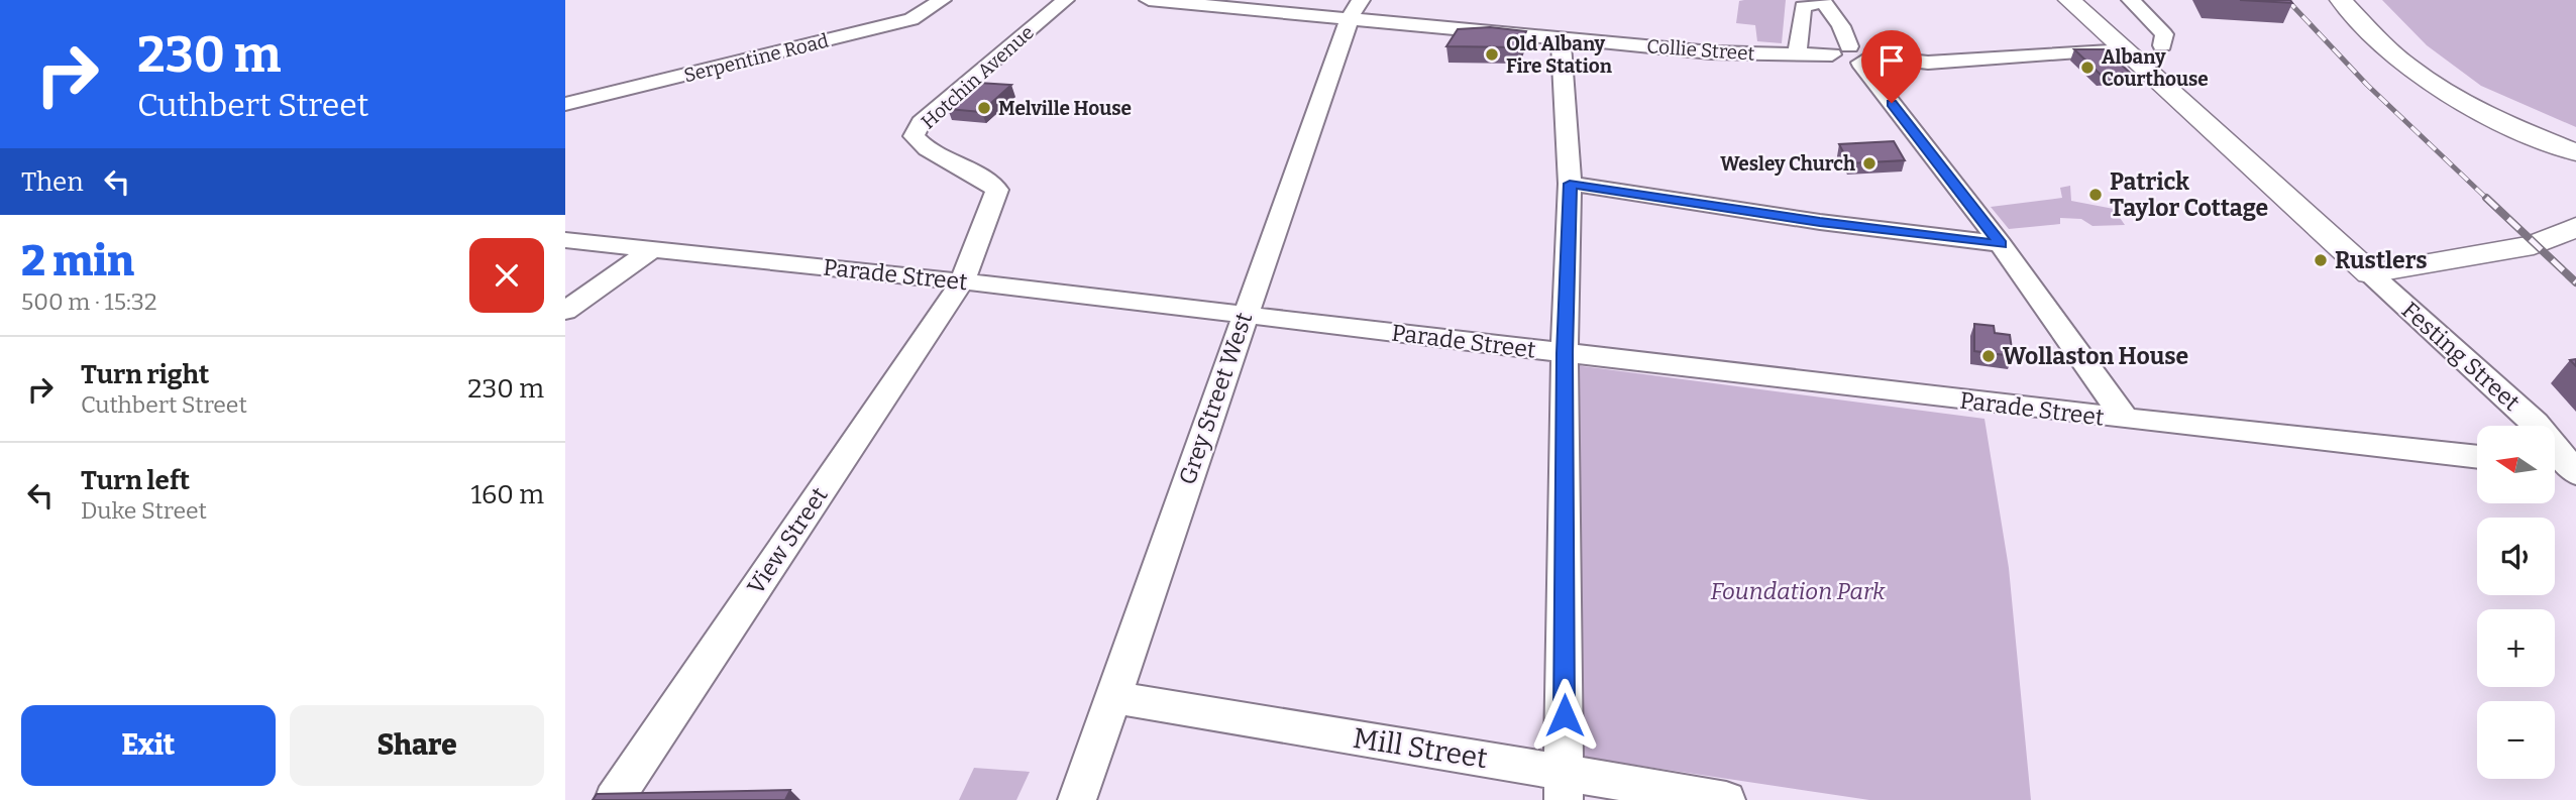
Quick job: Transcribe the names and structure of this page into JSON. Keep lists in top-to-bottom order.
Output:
{
  "streets": {
    "street": [
      "Collie Street",
      "Serpentine Road",
      "Hotchin Avenue",
      "Parade Street",
      "Festing Street",
      "Grey Street West",
      "View Street",
      "Mill Street"
    ]
  },
  "crossings": [
    ["Collie Street", "Grey Street West"],
    ["Hotchin Avenue", "Parade Street"],
    ["Hotchin Avenue", "View Street"],
    ["Parade Street", "Grey Street West"],
    ["Parade Street", "View Street"],
    ["Grey Street West", "Mill Street"]
  ],
  "parks": ["Foundation Park"],
  "places": [
    "Old Albany Fire Station",
    "Albany Courthouse",
    "Melville House",
    "Wesley Church",
    "Patrick Taylor Cottage",
    "Rustlers",
    "Wollaston House"
  ],
  "north": "left",
  "page": {
    "turn": ["230 m", "Cuthbert Street"],
    "then": "Then",
    "heading": ["2 min", "500 m · 15:32"],
    "list": [
      {
        "name": "Turn right",
        "note": "Cuthbert Street",
        "value": "230 m"
      },
      {
        "name": "Turn left",
        "note": "Duke Street",
        "value": "160 m"
      }
    ],
    "map_buttons": ["+", "−"],
    "buttons": ["Exit", "Share"]
  }
}
